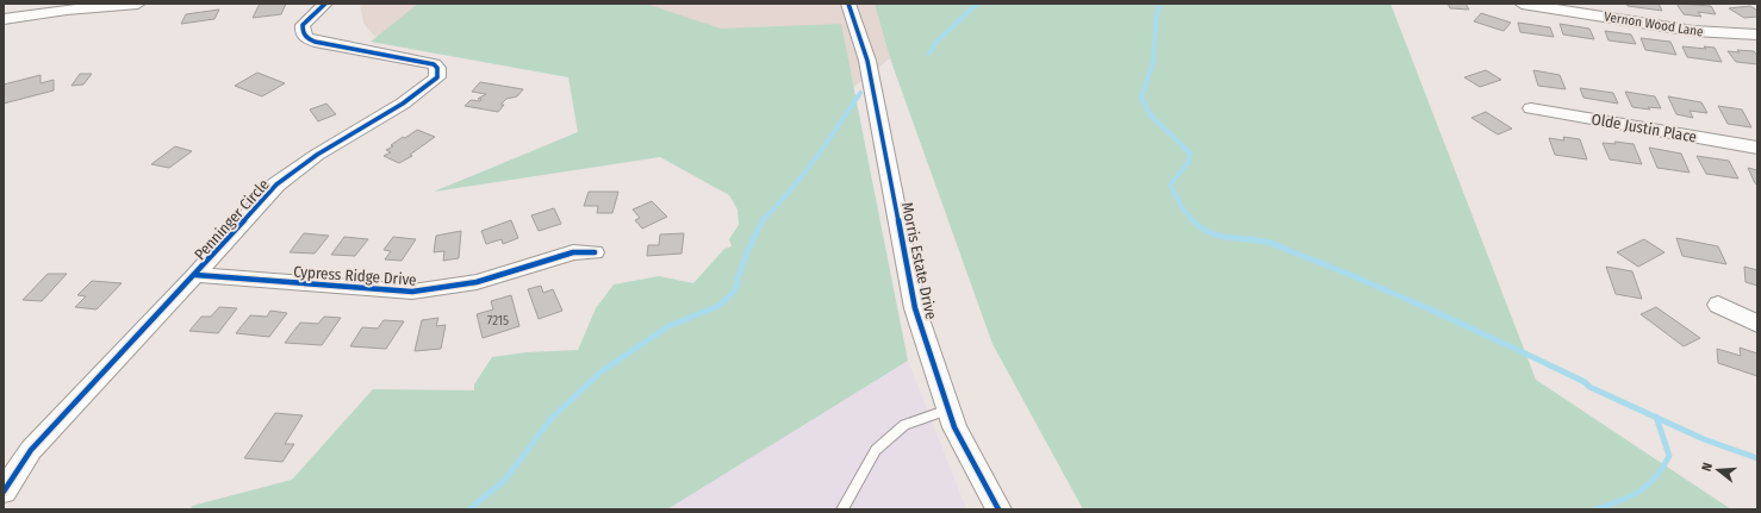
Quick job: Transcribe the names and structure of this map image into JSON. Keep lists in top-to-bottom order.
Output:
{
  "streets": {
    "street": [
      "Vernon Wood Lane",
      "Olde Justin Place",
      "Penninger Circle",
      "Morris Estate Drive",
      "Cypress Ridge Drive"
    ]
  },
  "crossings": [
    ["Penninger Circle", "Cypress Ridge Drive"]
  ],
  "house_numbers": ["7215"],
  "north": "left"
}
